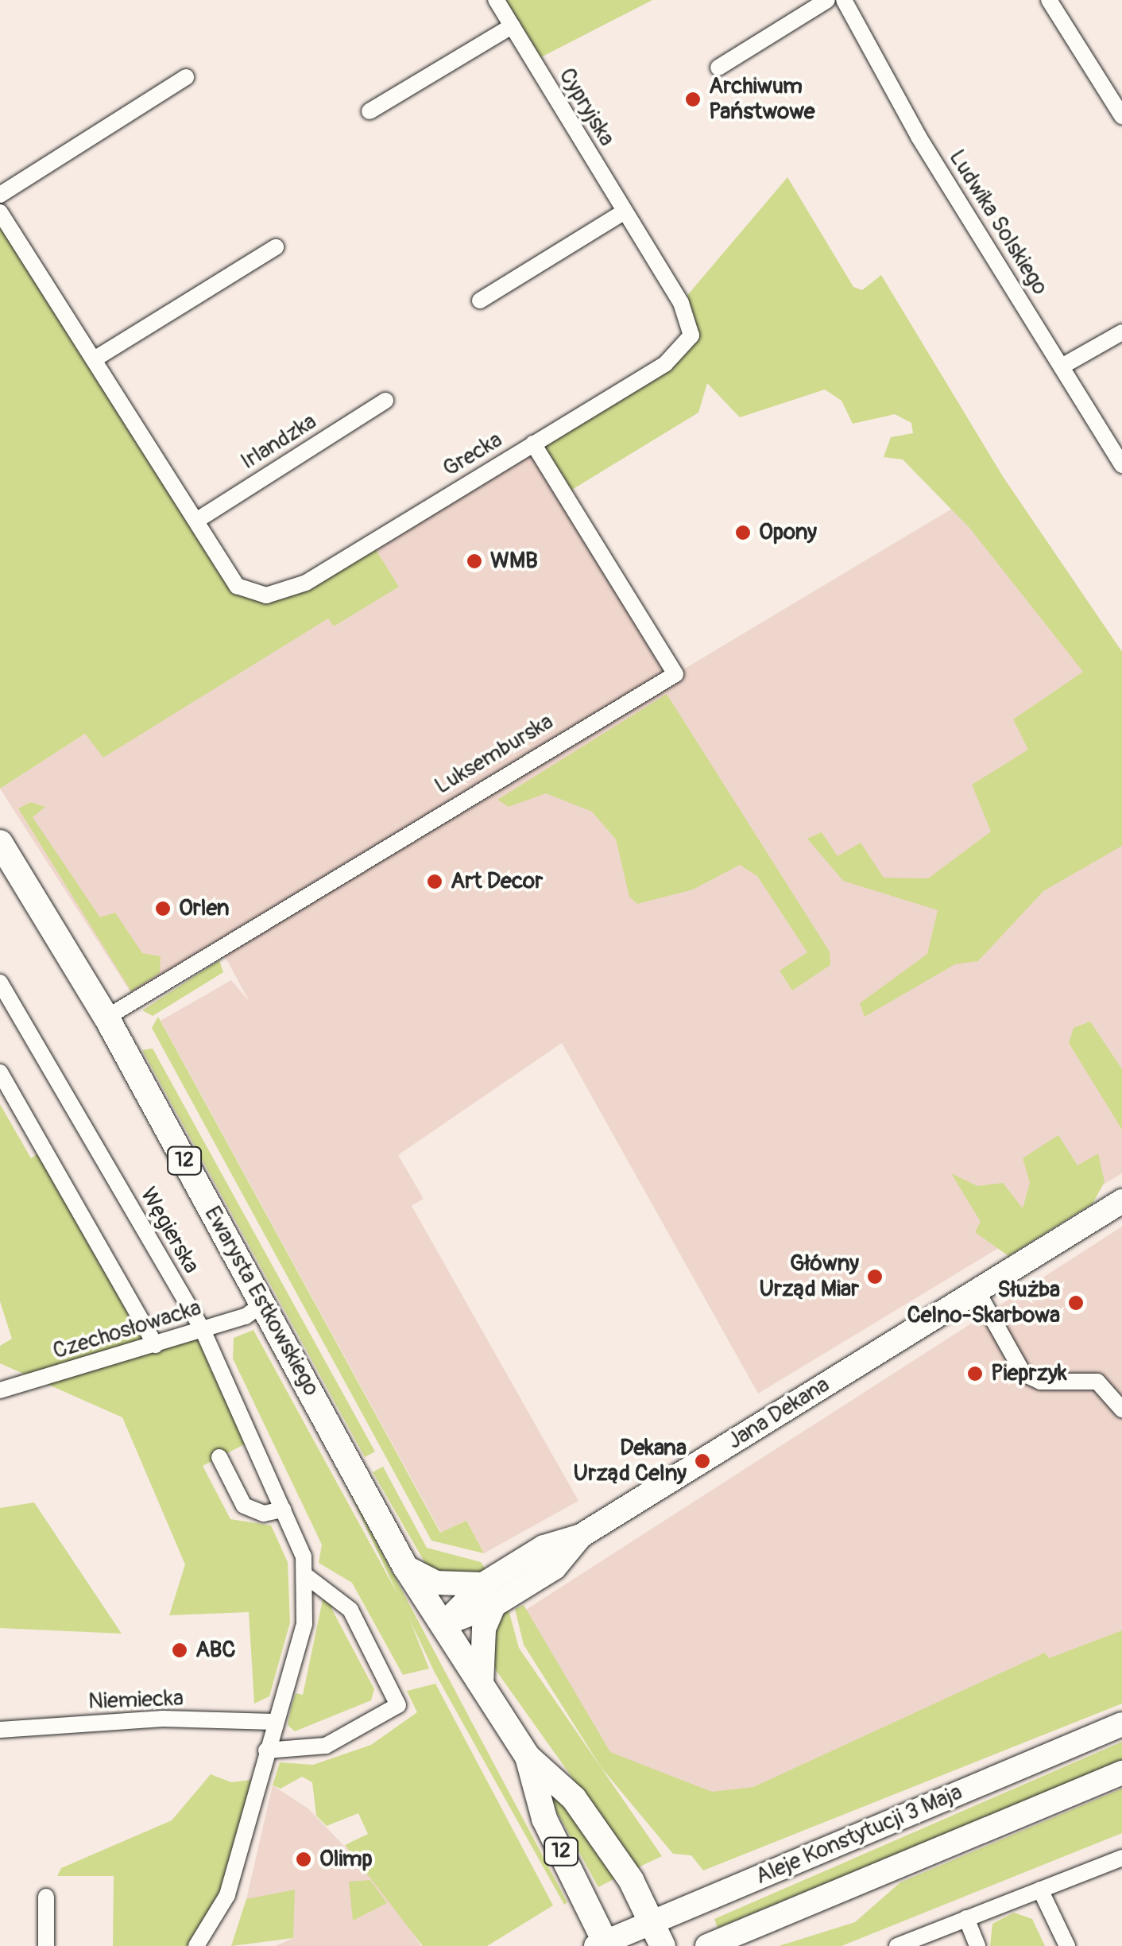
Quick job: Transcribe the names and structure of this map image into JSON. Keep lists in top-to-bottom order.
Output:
{
  "streets": {
    "main road": [
      "12",
      "Ewarysta Estkowskiego",
      "Jana Dekana",
      "Aleje Konstytucji 3 Maja"
    ],
    "street": [
      "Cypryjska",
      "Ludwika Solskiego",
      "Irlandzka",
      "Grecka",
      "Luksemburska",
      "Węgierska",
      "Czechosłowacka",
      "Niemiecka"
    ]
  },
  "crossings": [
    ["Cypryjska", "Grecka"],
    ["Irlandzka", "Grecka"],
    ["Grecka", "Luksemburska"],
    ["Luksemburska", "Ewarysta Estkowskiego"],
    ["Węgierska", "Czechosłowacka"],
    ["Węgierska", "Niemiecka"],
    ["Ewarysta Estkowskiego", "Czechosłowacka"],
    ["Ewarysta Estkowskiego", "Jana Dekana"],
    ["Ewarysta Estkowskiego", "Aleje Konstytucji 3 Maja"]
  ],
  "places": [
    "Archiwum Państwowe",
    "Opony",
    "WMB",
    "Art Decor",
    "Orlen",
    "Główny Urząd Miar",
    "Służba Celno-Skarbowa",
    "Pieprzyk",
    "Dekana Urząd Celny",
    "ABC",
    "Olimp"
  ]
}
